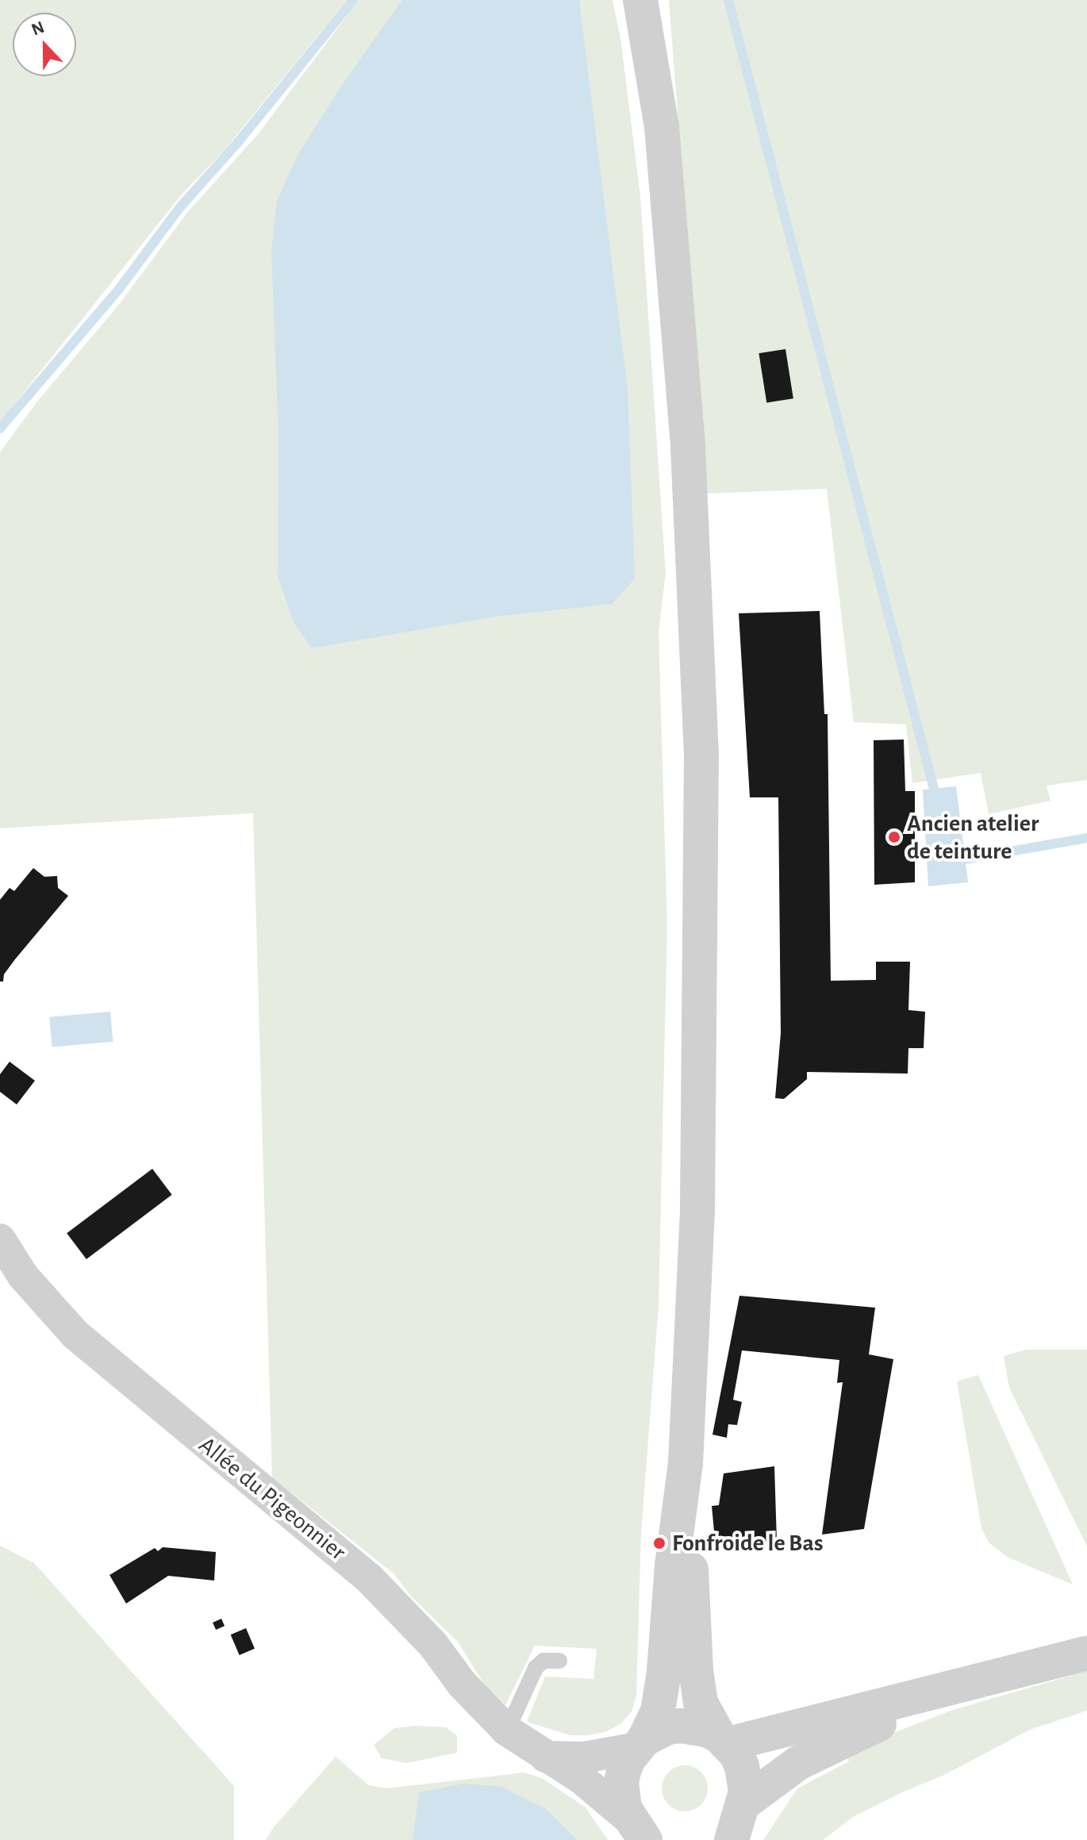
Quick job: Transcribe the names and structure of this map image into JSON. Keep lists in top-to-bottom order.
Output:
{
  "streets": {
    "street": ["Allée du Pigeonnier"]
  },
  "places": ["Ancien atelier de teinture", "Fonfroide le Bas"],
  "north": "top"
}
